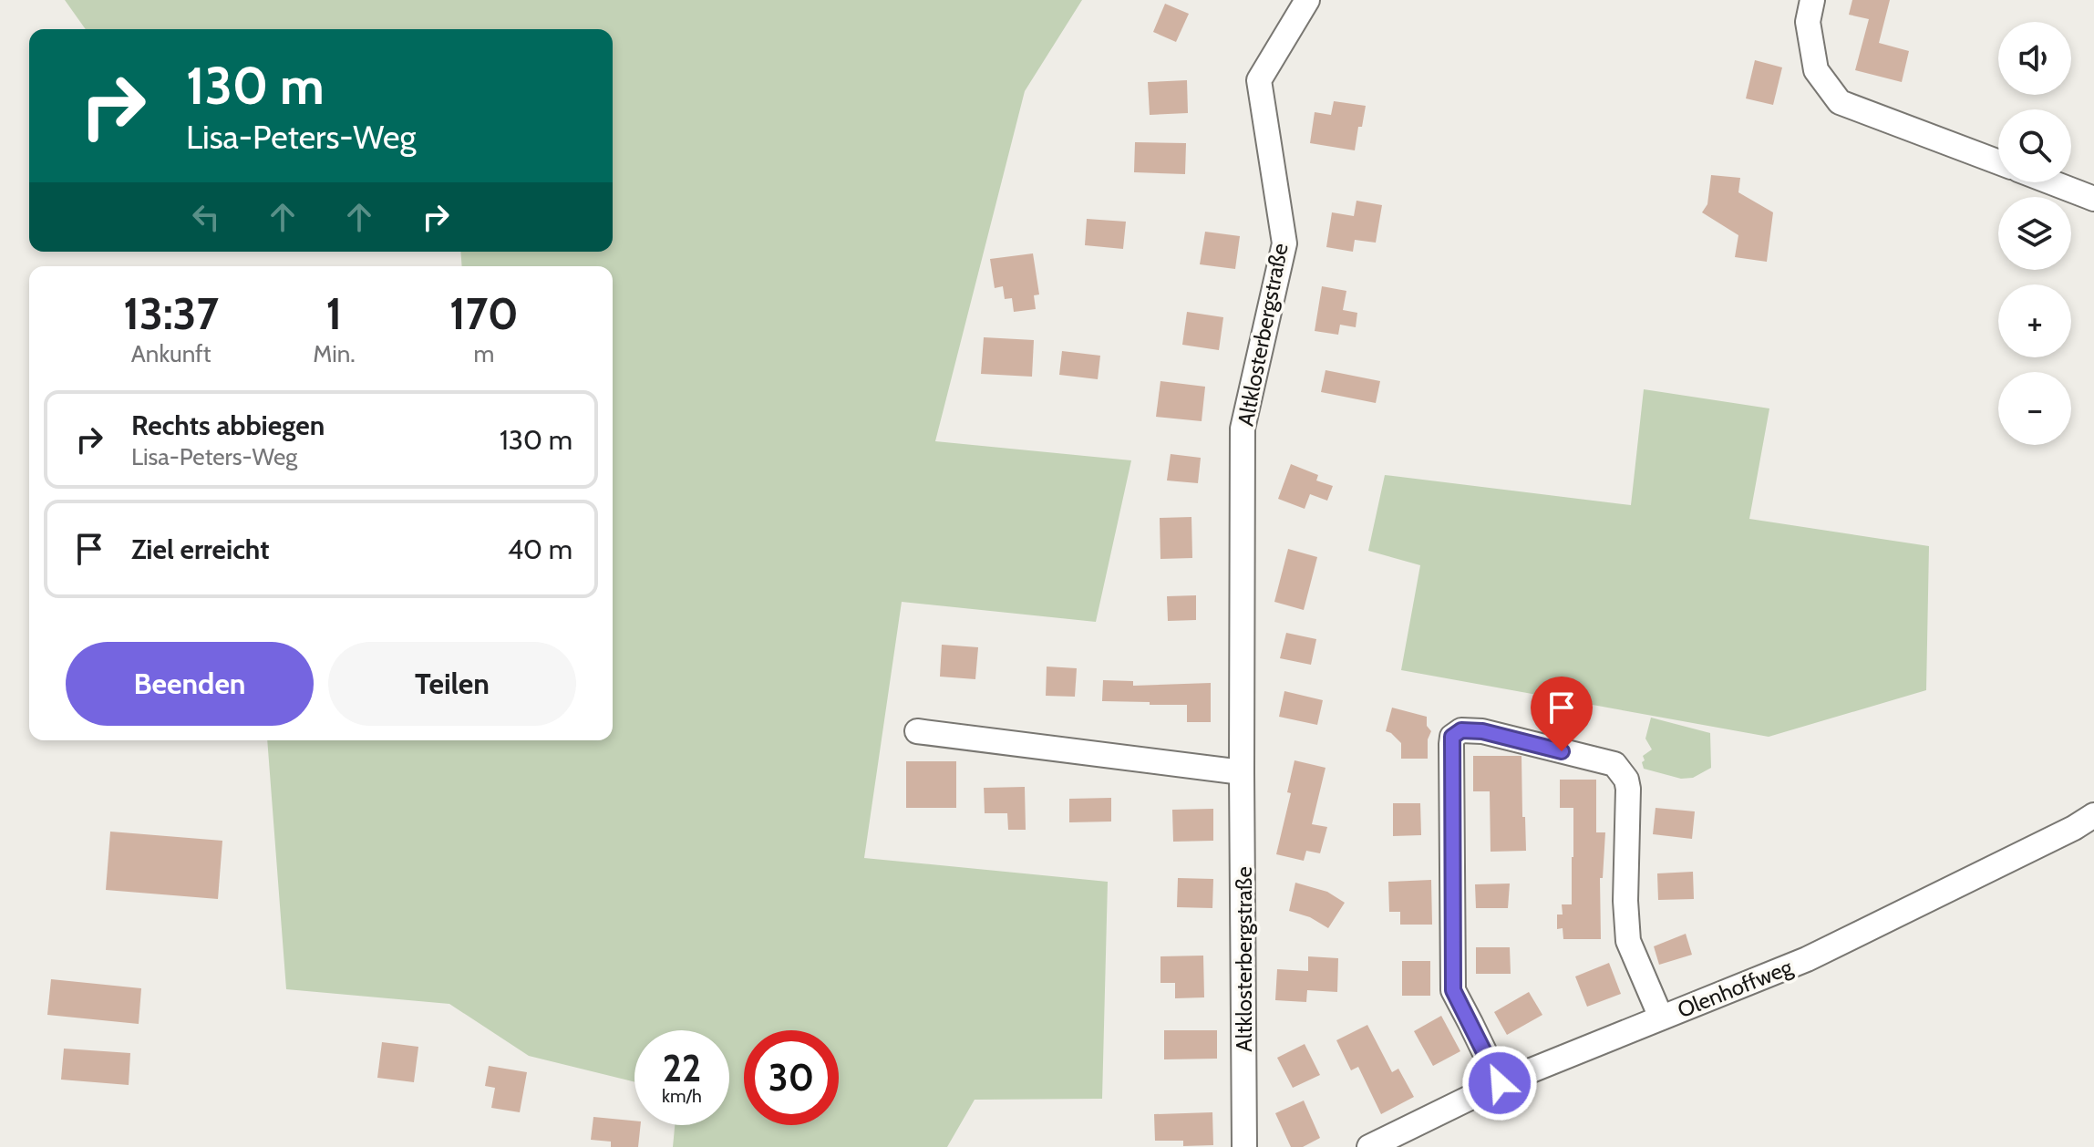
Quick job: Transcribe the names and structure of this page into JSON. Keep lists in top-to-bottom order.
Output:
{
  "streets": {
    "street": ["Altklosterbergstraße", "Olenhoffweg"]
  },
  "page": {
    "map_buttons": ["+", "−"],
    "turn": ["130 m", "Lisa-Peters-Weg"],
    "eta": [
      "13:37",
      "Ankunft",
      "1",
      "Min.",
      "170",
      "m"
    ],
    "list": [
      {
        "name": "Rechts abbiegen",
        "note": "Lisa-Peters-Weg",
        "value": "130 m"
      },
      {
        "name": "Ziel erreicht",
        "value": "40 m"
      }
    ],
    "buttons": ["Beenden", "Teilen"],
    "speed": "22 km/h",
    "limit": "30"
  }
}
